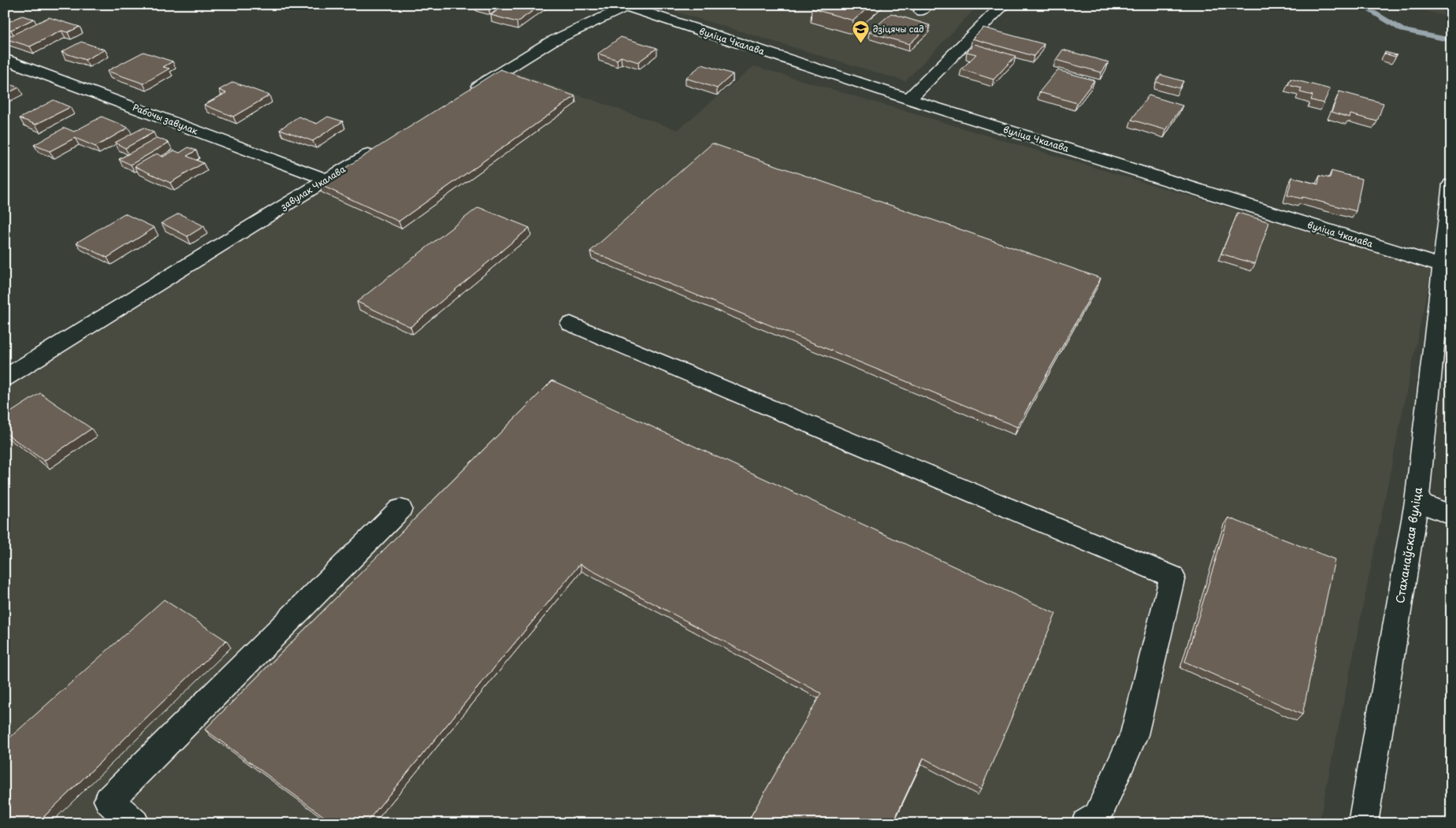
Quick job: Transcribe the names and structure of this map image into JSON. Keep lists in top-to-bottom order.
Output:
{
  "streets": {
    "street": [
      "вуліца Чкалава",
      "Рабочы завулак",
      "завулак Чкалава",
      "Стаханаўская вуліца"
    ]
  },
  "crossings": [
    ["вуліца Чкалава", "Стаханаўская вуліца"],
    ["Рабочы завулак", "завулак Чкалава"]
  ],
  "places": {
    "school or university": ["дзіцячы сад"]
  }
}
